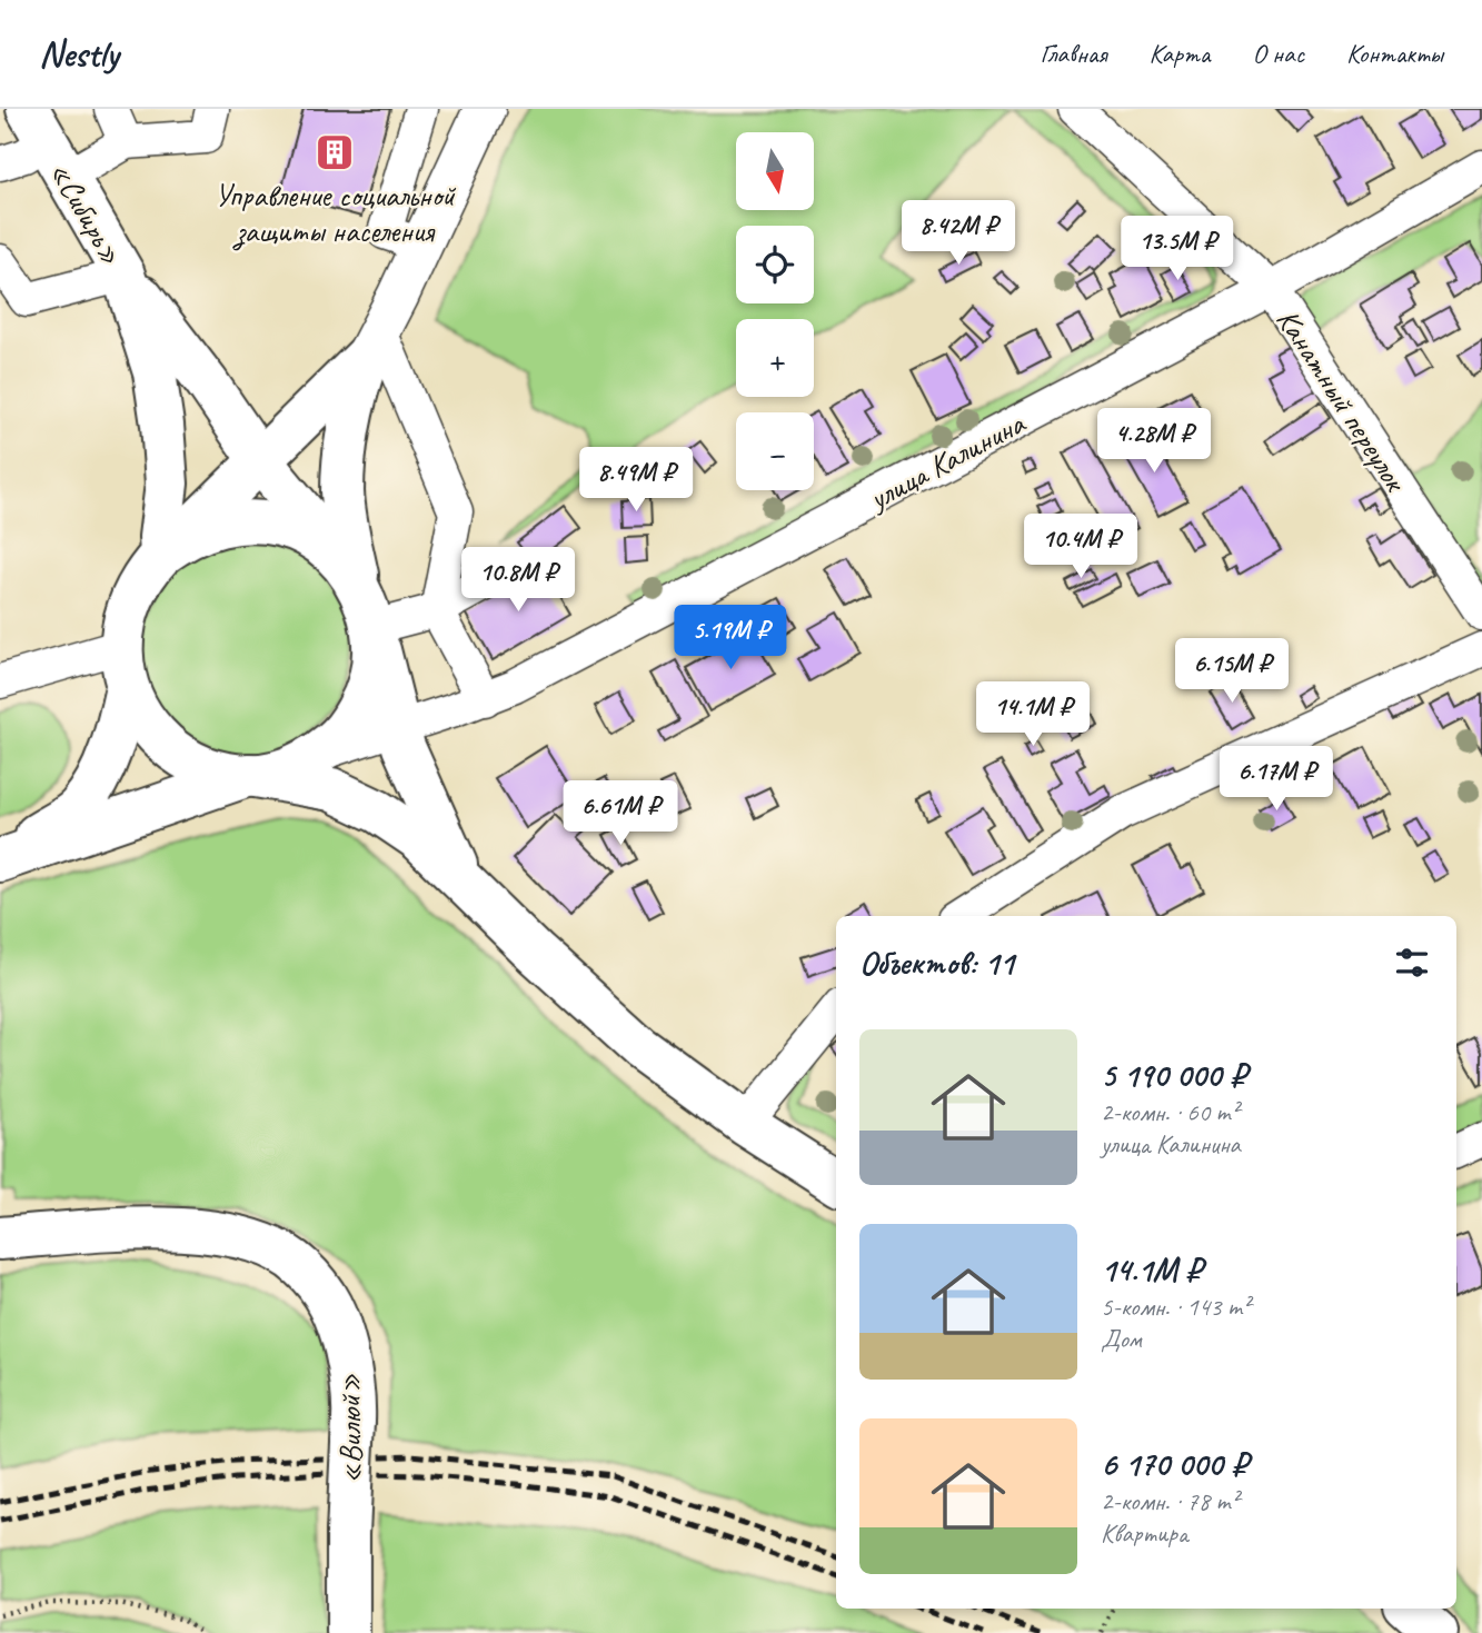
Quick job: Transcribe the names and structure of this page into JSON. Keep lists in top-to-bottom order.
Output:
{
  "streets": {
    "highway": ["«Сибирь»", "«Вилюй»"],
    "street": ["Канатный переулок", "улица Калинина"]
  },
  "crossings": [
    ["Канатный переулок", "улица Калинина"]
  ],
  "places": {
    "building": ["Управление социальной защиты населения"]
  },
  "north": "bottom",
  "page": {
    "header": "Nestly",
    "nav": [
      "Главная",
      "Карта",
      "О нас",
      "Контакты"
    ],
    "map_buttons": ["+", "−"],
    "price": [
      "8.42M ₽",
      "13.5M ₽",
      "4.28M ₽",
      "8.49M ₽",
      "10.4M ₽",
      "10.8M ₽",
      "5.19M ₽",
      "6.15M ₽",
      "14.1M ₽",
      "6.17M ₽",
      "6.61M ₽"
    ],
    "heading": "Объектов: 11",
    "list": [
      {
        "name": "5 190 000 ₽",
        "note": "2-комн. · 60 m² · улица Калинина"
      },
      {
        "name": "14.1M ₽",
        "note": "5-комн. · 143 m² · Дом"
      },
      {
        "name": "6 170 000 ₽",
        "note": "2-комн. · 78 m² · Квартира"
      }
    ]
  }
}
